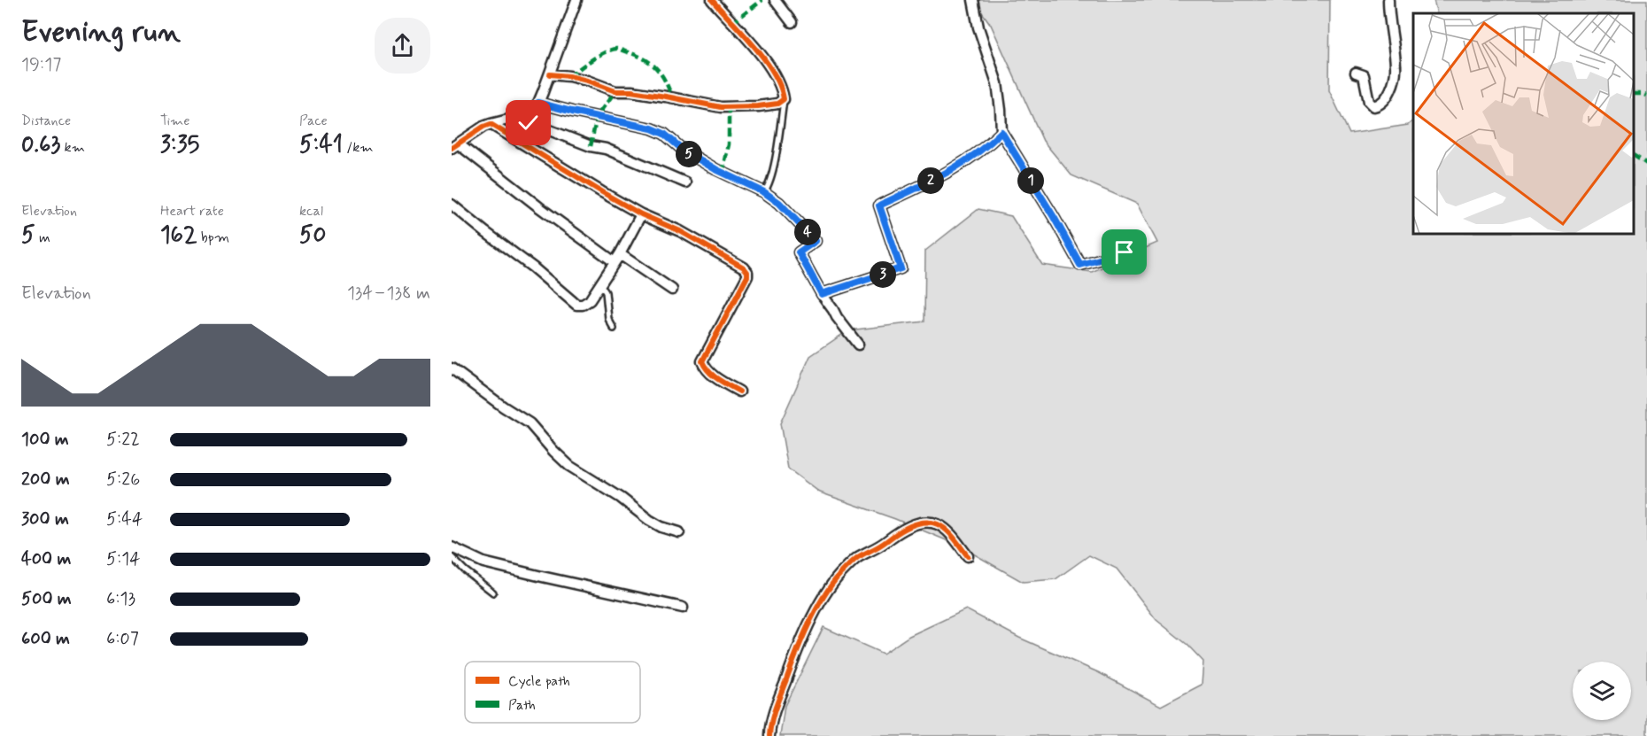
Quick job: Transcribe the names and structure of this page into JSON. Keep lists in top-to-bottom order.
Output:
{
  "legend": ["Cycle path", "Path"],
  "page": {
    "heading": ["Evening run", "19:17"],
    "stats": [
      ["Distance", "0.63 km"],
      ["Time", "3:35"],
      ["Pace", "5:41 /km"],
      ["Elevation", "5 m"],
      ["Heart rate", "162 bpm"],
      ["kcal", "50"]
    ],
    "pins": [
      "5",
      "1",
      "2",
      "4",
      "3"
    ],
    "chart": ["Elevation", "134–138 m"],
    "list": [
      {
        "name": "100 m",
        "note": "5:22"
      },
      {
        "name": "200 m",
        "note": "5:26"
      },
      {
        "name": "300 m",
        "note": "5:44"
      },
      {
        "name": "400 m",
        "note": "5:14"
      },
      {
        "name": "500 m",
        "note": "6:13"
      },
      {
        "name": "600 m",
        "note": "6:07"
      }
    ]
  }
}
